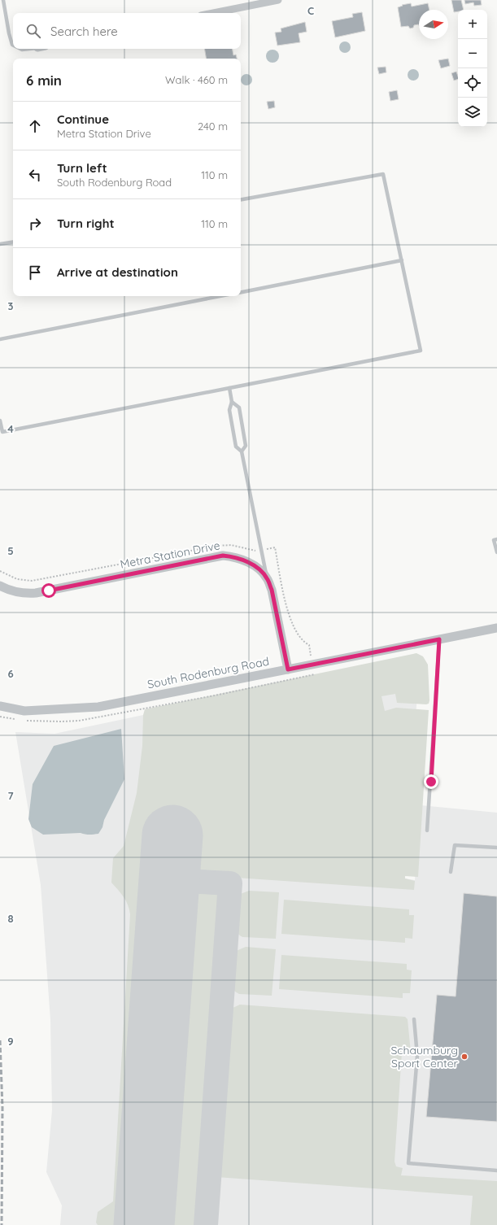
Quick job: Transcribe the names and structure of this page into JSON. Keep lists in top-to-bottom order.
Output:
{
  "streets": {
    "street": ["Metra Station Drive", "South Rodenburg Road"]
  },
  "crossings": [
    ["Metra Station Drive", "South Rodenburg Road"]
  ],
  "places": ["Schaumburg Sport Center"],
  "north": "right",
  "page": {
    "map_buttons": ["+", "−"],
    "search": "Search here",
    "heading": ["6 min", "Walk · 460 m"],
    "list": [
      ["Continue", "Metra Station Drive", "240 m"],
      ["Turn left", "South Rodenburg Road", "110 m"],
      ["Turn right", "110 m"],
      "Arrive at destination"
    ]
  },
  "grid": {
    "columns": ["C"],
    "rows": [
      "3",
      "4",
      "5",
      "6",
      "7",
      "8",
      "9"
    ]
  }
}
